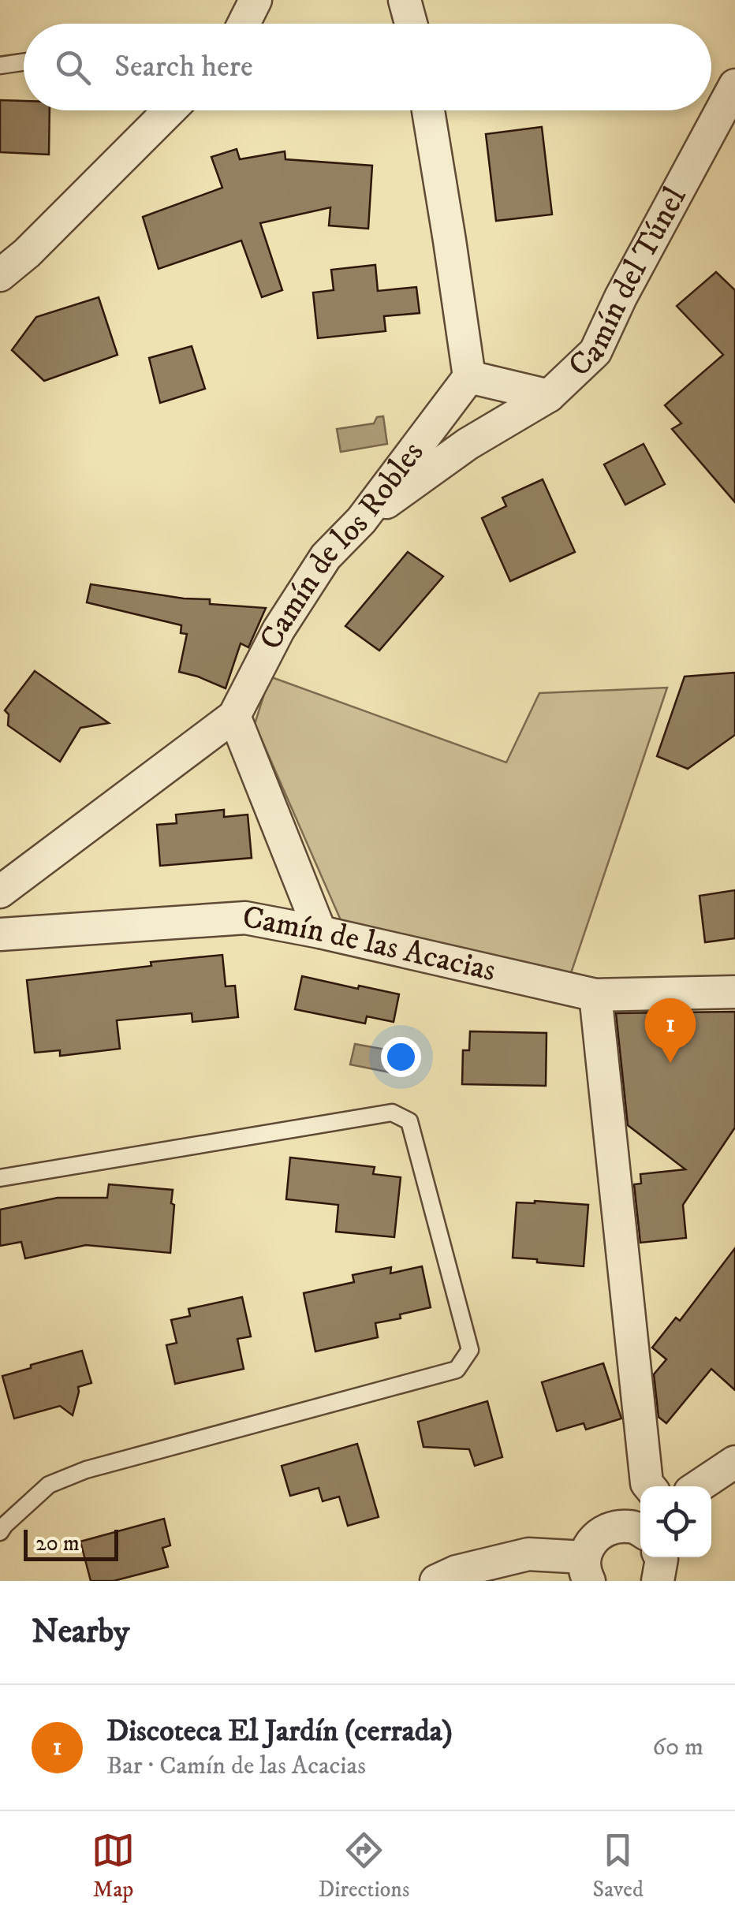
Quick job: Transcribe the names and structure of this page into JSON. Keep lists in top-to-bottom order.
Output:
{
  "streets": {
    "street": ["Camín del Túnel", "Camín de los Robles", "Camín de las Acacias"]
  },
  "crossings": [
    ["Camín del Túnel", "Camín de los Robles"]
  ],
  "scale_bar": "20 m",
  "page": {
    "search": "Search here",
    "pins": "1",
    "scale": "20 m",
    "heading": "Nearby",
    "list": [
      {
        "mark": "1",
        "name": "Discoteca El Jardín (cerrada)",
        "note": "Bar · Camín de las Acacias",
        "value": "60 m"
      }
    ],
    "nav": ["Map", "Directions", "Saved"]
  }
}
